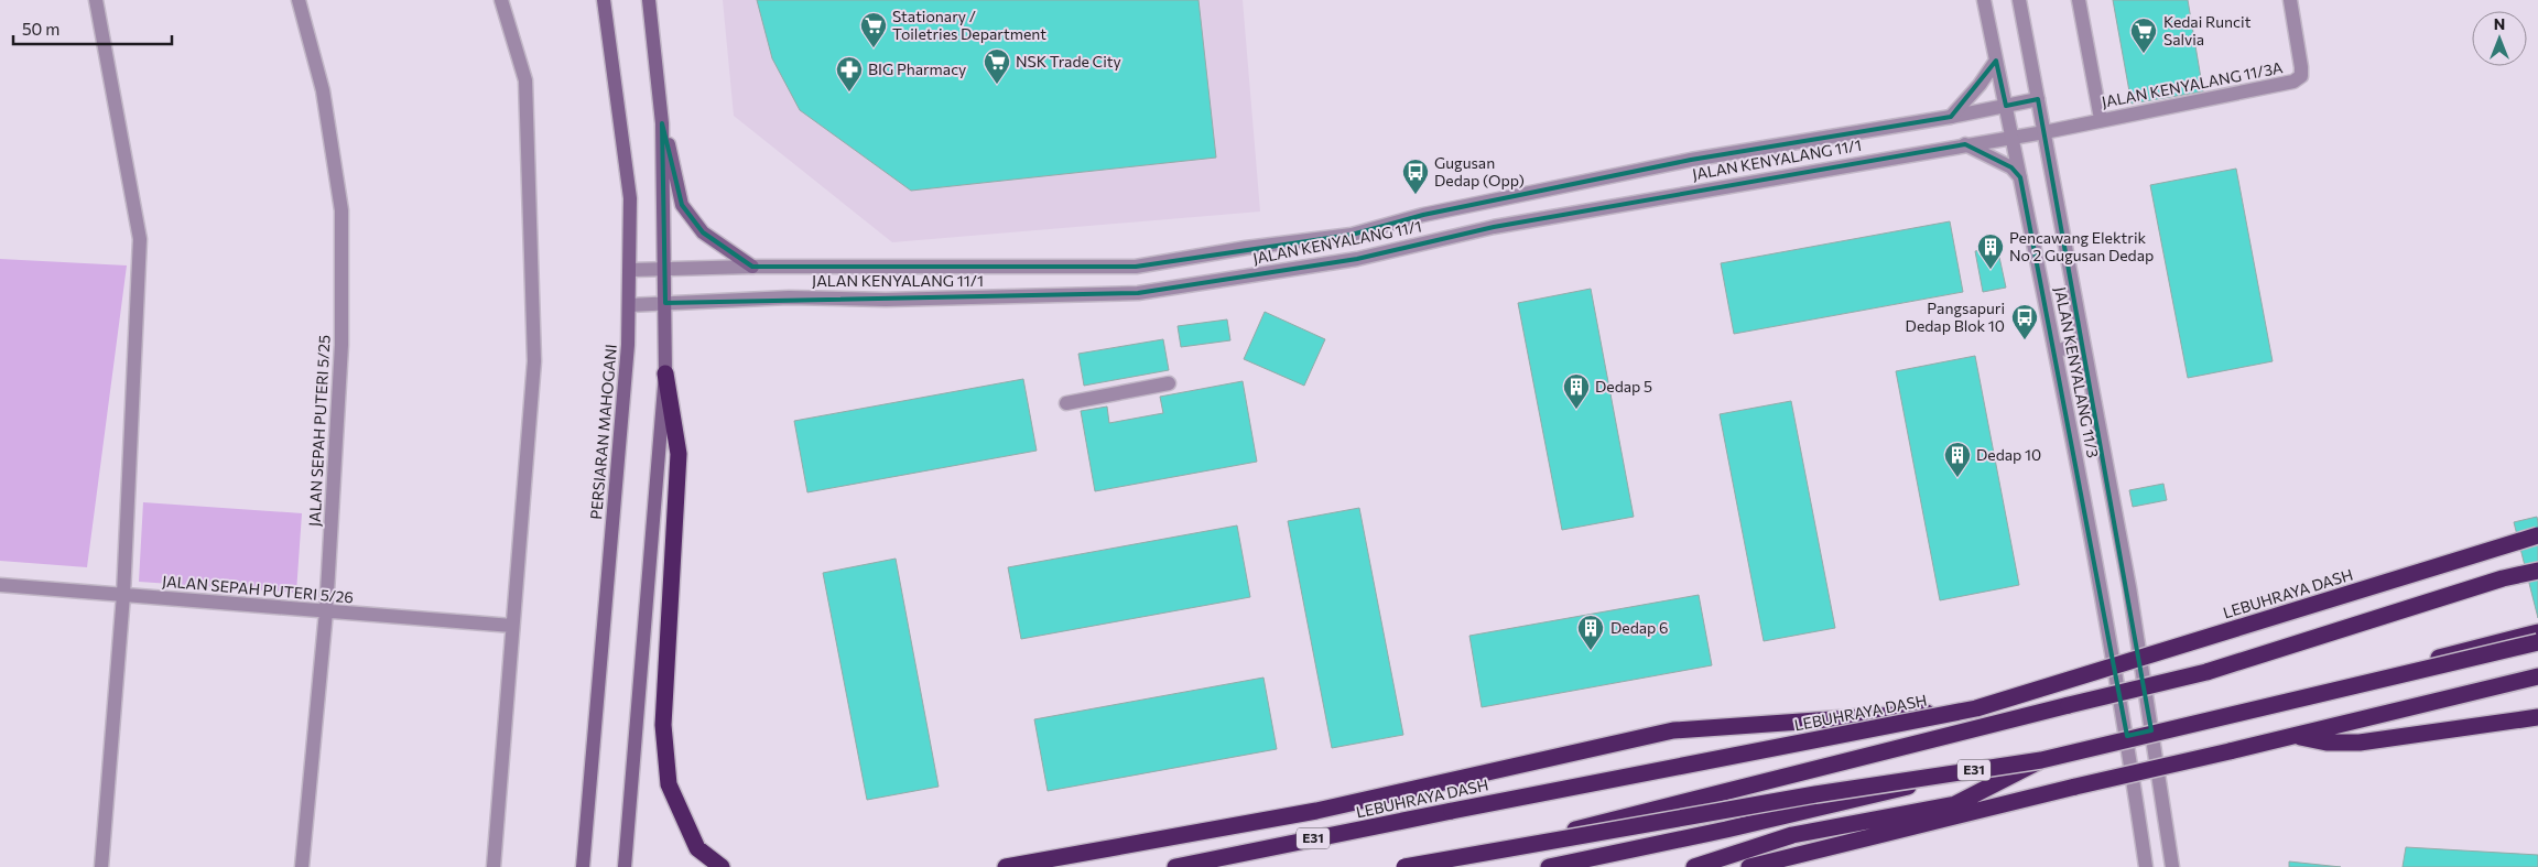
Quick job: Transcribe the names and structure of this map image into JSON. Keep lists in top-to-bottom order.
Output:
{
  "streets": {
    "highway": ["LEBUHRAYA DASH", "E31"],
    "main road": ["PERSIARAN MAHOGANI"],
    "street": [
      "JALAN KENYALANG 11/3A",
      "JALAN KENYALANG 11/1",
      "JALAN KENYALANG 11/3",
      "JALAN SEPAH PUTERI 5/25",
      "JALAN SEPAH PUTERI 5/26"
    ]
  },
  "crossings": [
    ["JALAN KENYALANG 11/3A", "JALAN KENYALANG 11/1"],
    ["JALAN KENYALANG 11/3A", "JALAN KENYALANG 11/3"],
    ["JALAN KENYALANG 11/1", "JALAN KENYALANG 11/3"],
    ["JALAN KENYALANG 11/1", "PERSIARAN MAHOGANI"],
    ["JALAN SEPAH PUTERI 5/25", "JALAN SEPAH PUTERI 5/26"]
  ],
  "places": {
    "supermarket": ["Stationary / Toiletries Department", "Kedai Runcit Salvia", "NSK Trade City"],
    "pharmacy": ["BIG Pharmacy"],
    "bus stop": ["Gugusan Dedap (Opp)", "Pangsapuri Dedap Blok 10"],
    "building": [
      "Pencawang Elektrik No 2 Gugusan Dedap",
      "Dedap 5",
      "Dedap 10",
      "Dedap 6"
    ]
  },
  "scale_bar": "50 m",
  "north": "top"
}
